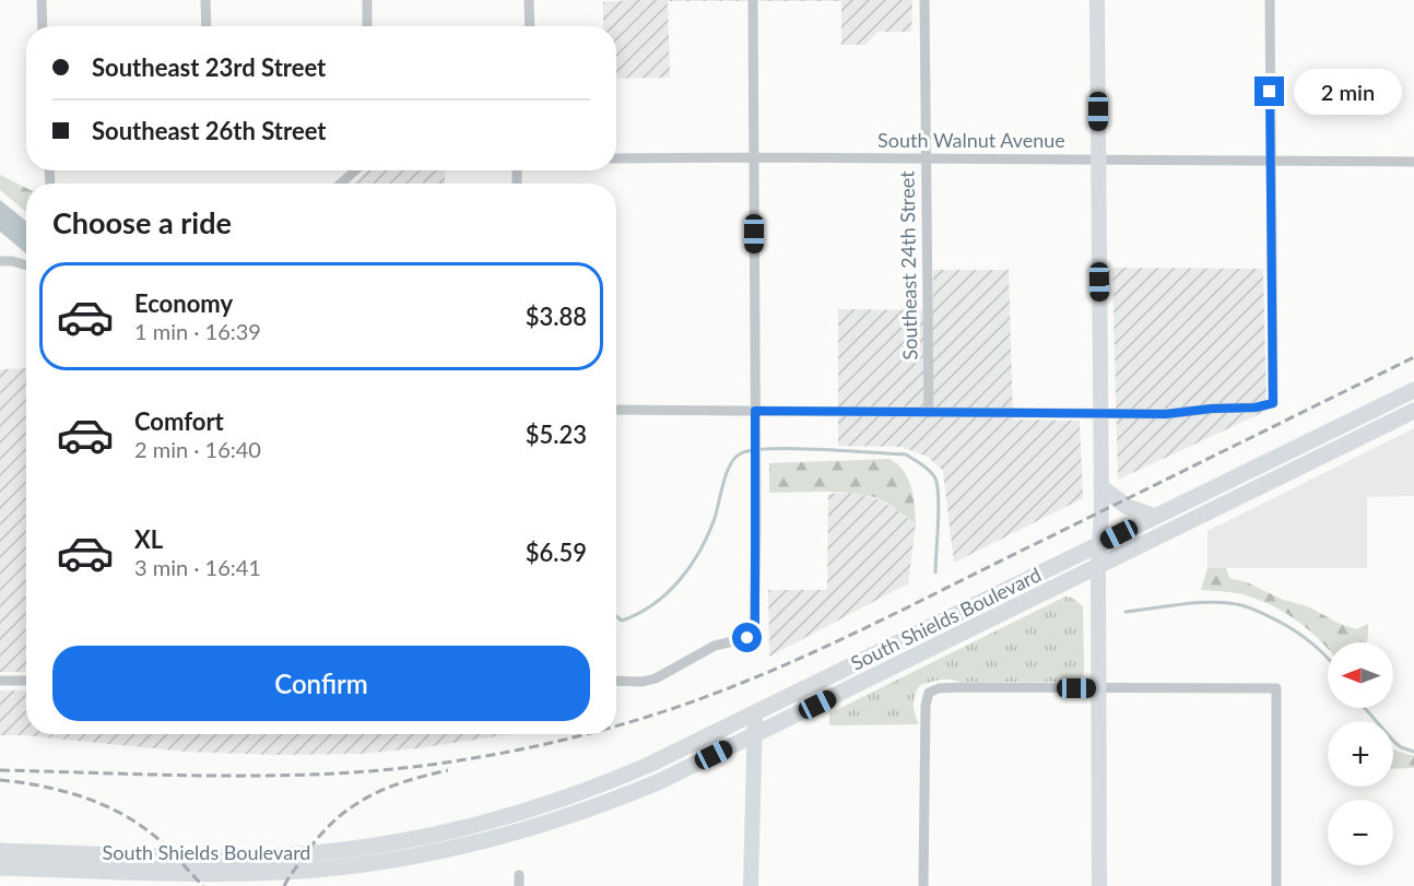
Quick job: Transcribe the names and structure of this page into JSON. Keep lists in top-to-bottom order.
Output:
{
  "streets": {
    "main road": ["South Shields Boulevard"],
    "street": ["South Walnut Avenue", "Southeast 24th Street"]
  },
  "crossings": [
    ["South Walnut Avenue", "Southeast 24th Street"]
  ],
  "north": "left",
  "page": {
    "banner": ["Southeast 23rd Street", "Southeast 26th Street"],
    "bubble": "2 min",
    "heading": "Choose a ride",
    "list": [
      {
        "name": "Economy",
        "note": "1 min · 16:39",
        "value": "$3.88"
      },
      {
        "name": "Comfort",
        "note": "2 min · 16:40",
        "value": "$5.23"
      },
      {
        "name": "XL",
        "note": "3 min · 16:41",
        "value": "$6.59"
      }
    ],
    "buttons": "Confirm",
    "map_buttons": ["+", "−"]
  }
}
